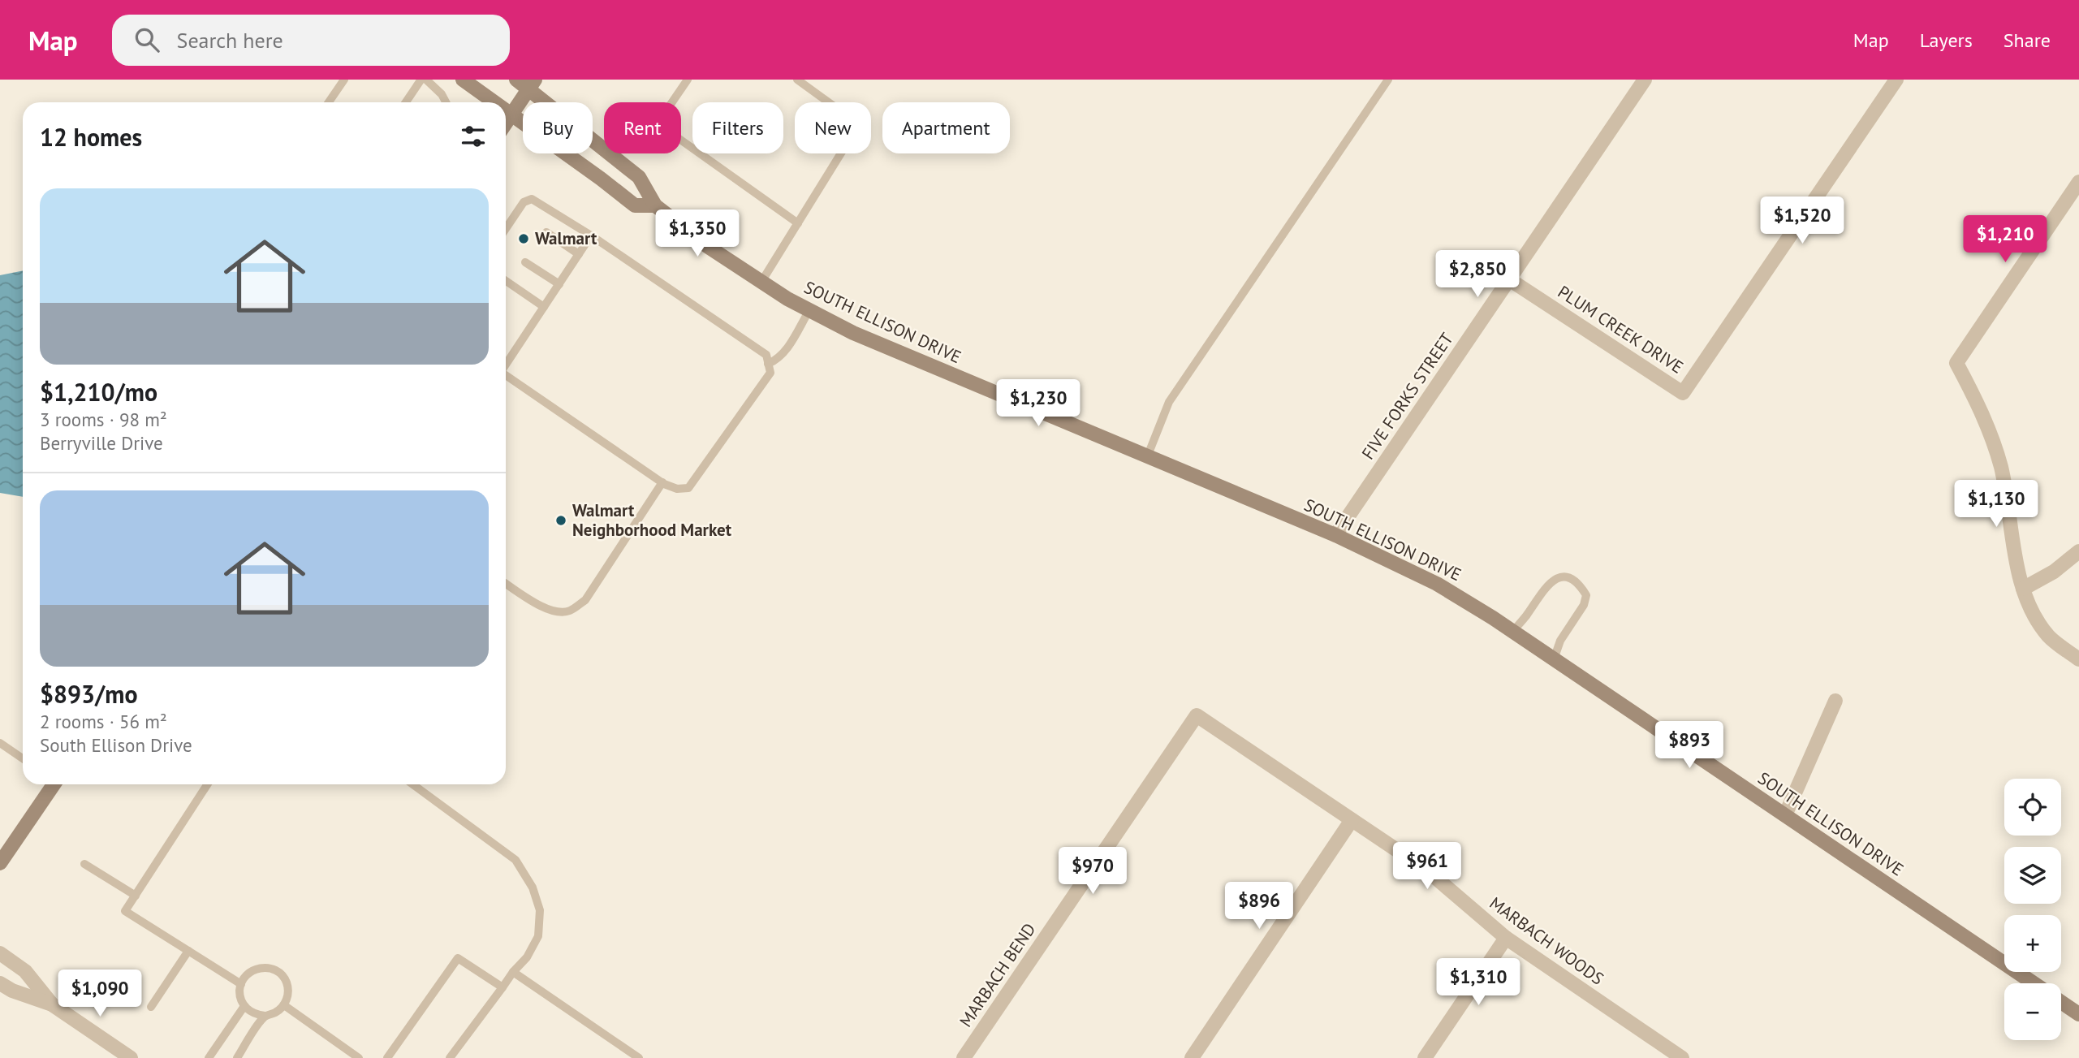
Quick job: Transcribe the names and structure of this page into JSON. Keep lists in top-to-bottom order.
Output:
{
  "streets": {
    "street": [
      "SOUTH ELLISON DRIVE",
      "PLUM CREEK DRIVE",
      "FIVE FORKS STREET",
      "MARBACH WOODS",
      "MARBACH BEND"
    ]
  },
  "crossings": [
    ["SOUTH ELLISON DRIVE", "FIVE FORKS STREET"],
    ["PLUM CREEK DRIVE", "FIVE FORKS STREET"],
    ["MARBACH WOODS", "MARBACH BEND"]
  ],
  "places": ["Walmart", "Walmart Neighborhood Market"],
  "page": {
    "header": "Map",
    "search": "Search here",
    "nav": ["Map", "Layers", "Share"],
    "chip": [
      "Buy",
      "Rent",
      "Filters",
      "New",
      "Apartment"
    ],
    "heading": "12 homes",
    "list": [
      {
        "name": "$1,210/mo",
        "note": "3 rooms · 98 m² · Berryville Drive"
      },
      {
        "name": "$893/mo",
        "note": "2 rooms · 56 m² · South Ellison Drive"
      }
    ],
    "price": [
      "$1,520",
      "$1,350",
      "$1,210",
      "$2,850",
      "$1,230",
      "$1,130",
      "$893",
      "$961",
      "$970",
      "$896",
      "$1,310",
      "$1,090"
    ],
    "map_buttons": ["+", "−"]
  }
}
